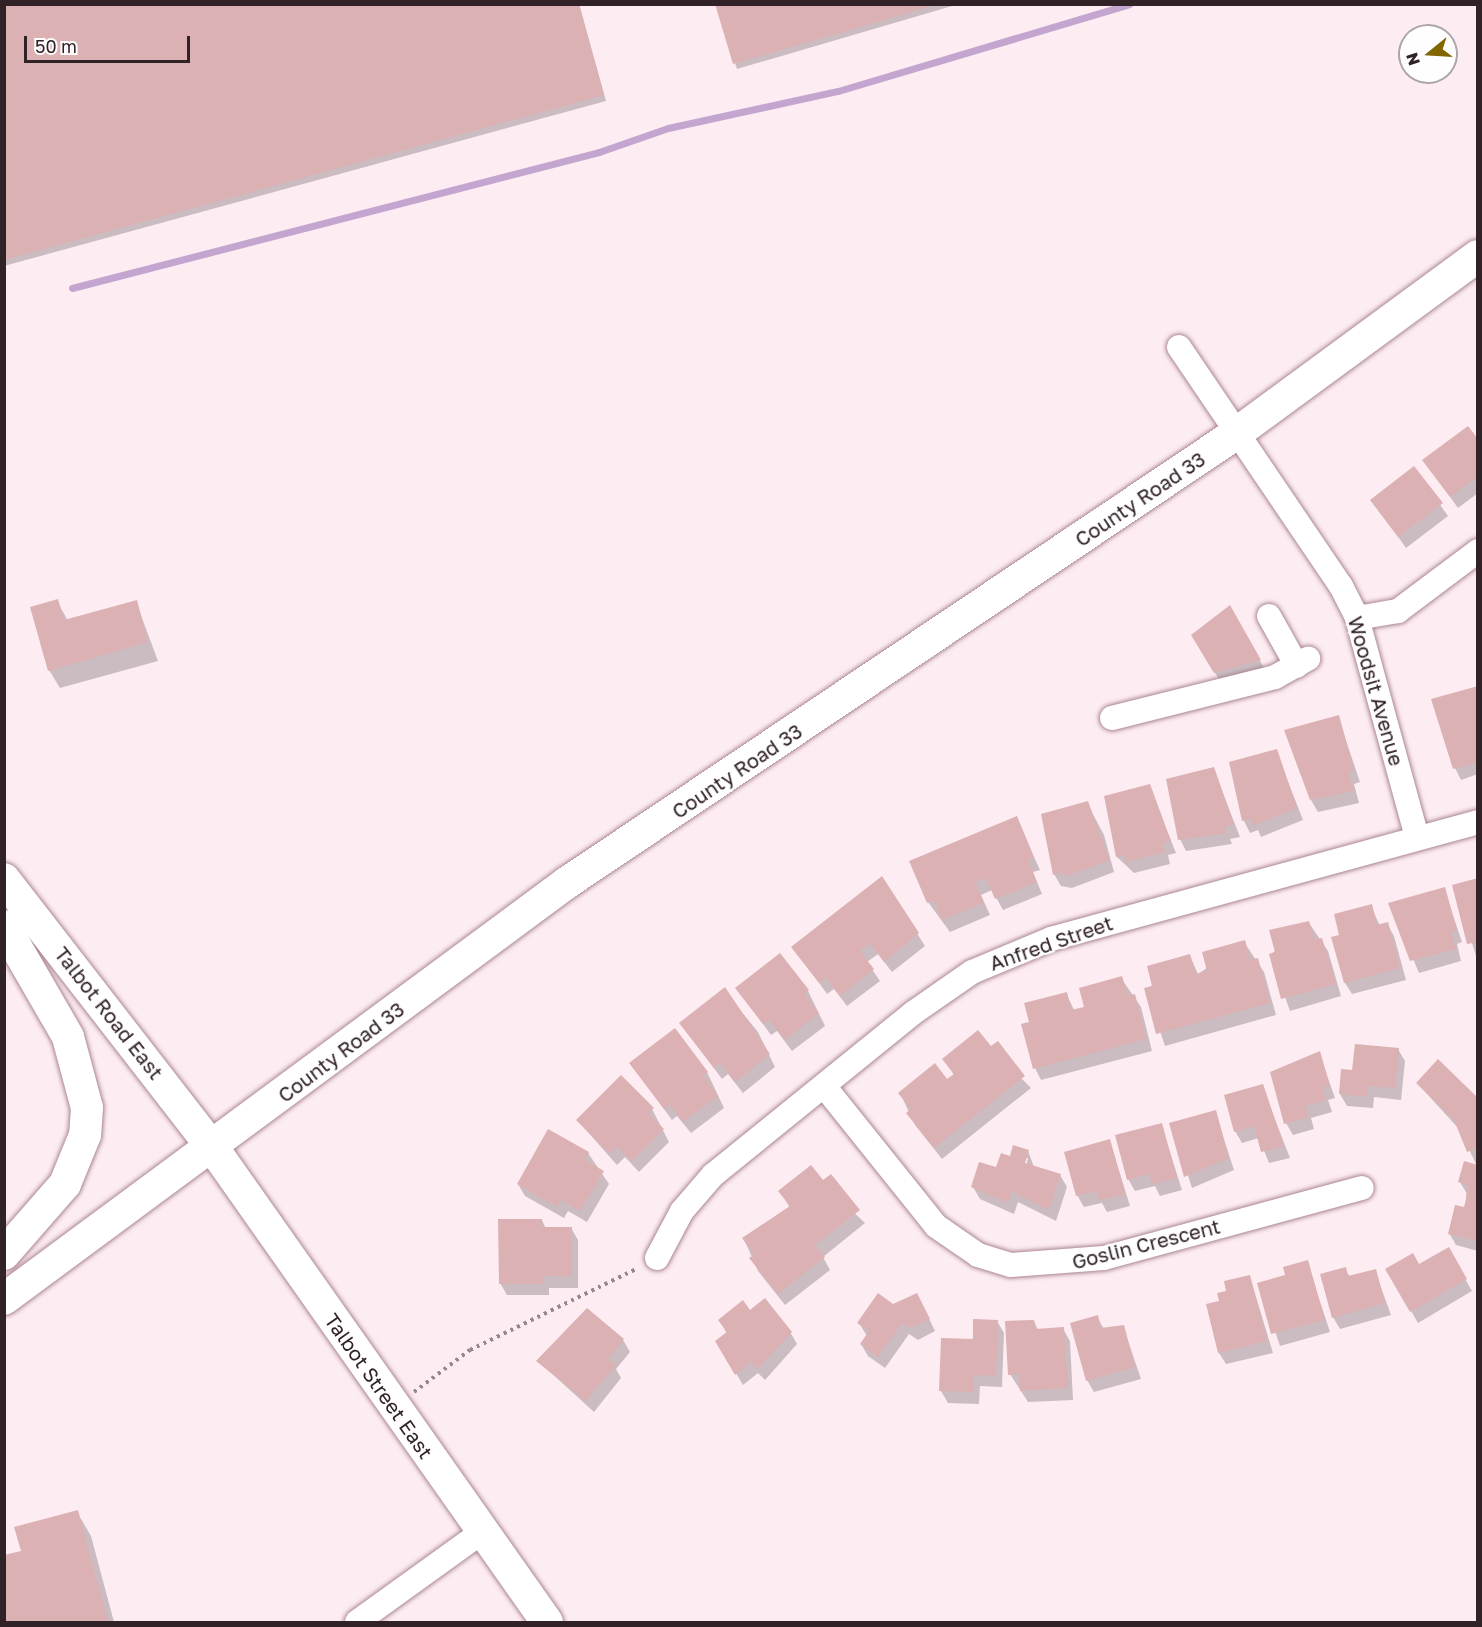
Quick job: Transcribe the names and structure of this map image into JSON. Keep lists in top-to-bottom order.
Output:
{
  "streets": {
    "main road": ["County Road 33", "Talbot Road East", "Talbot Street East"],
    "street": ["Woodsit Avenue", "Anfred Street", "Goslin Crescent"]
  },
  "crossings": [
    ["County Road 33", "Woodsit Avenue"],
    ["County Road 33", "Talbot Road East"],
    ["County Road 33", "Talbot Street East"],
    ["Woodsit Avenue", "Anfred Street"],
    ["Anfred Street", "Goslin Crescent"],
    ["Talbot Road East", "Talbot Street East"]
  ],
  "scale_bar": "50 m",
  "north": "left"
}
